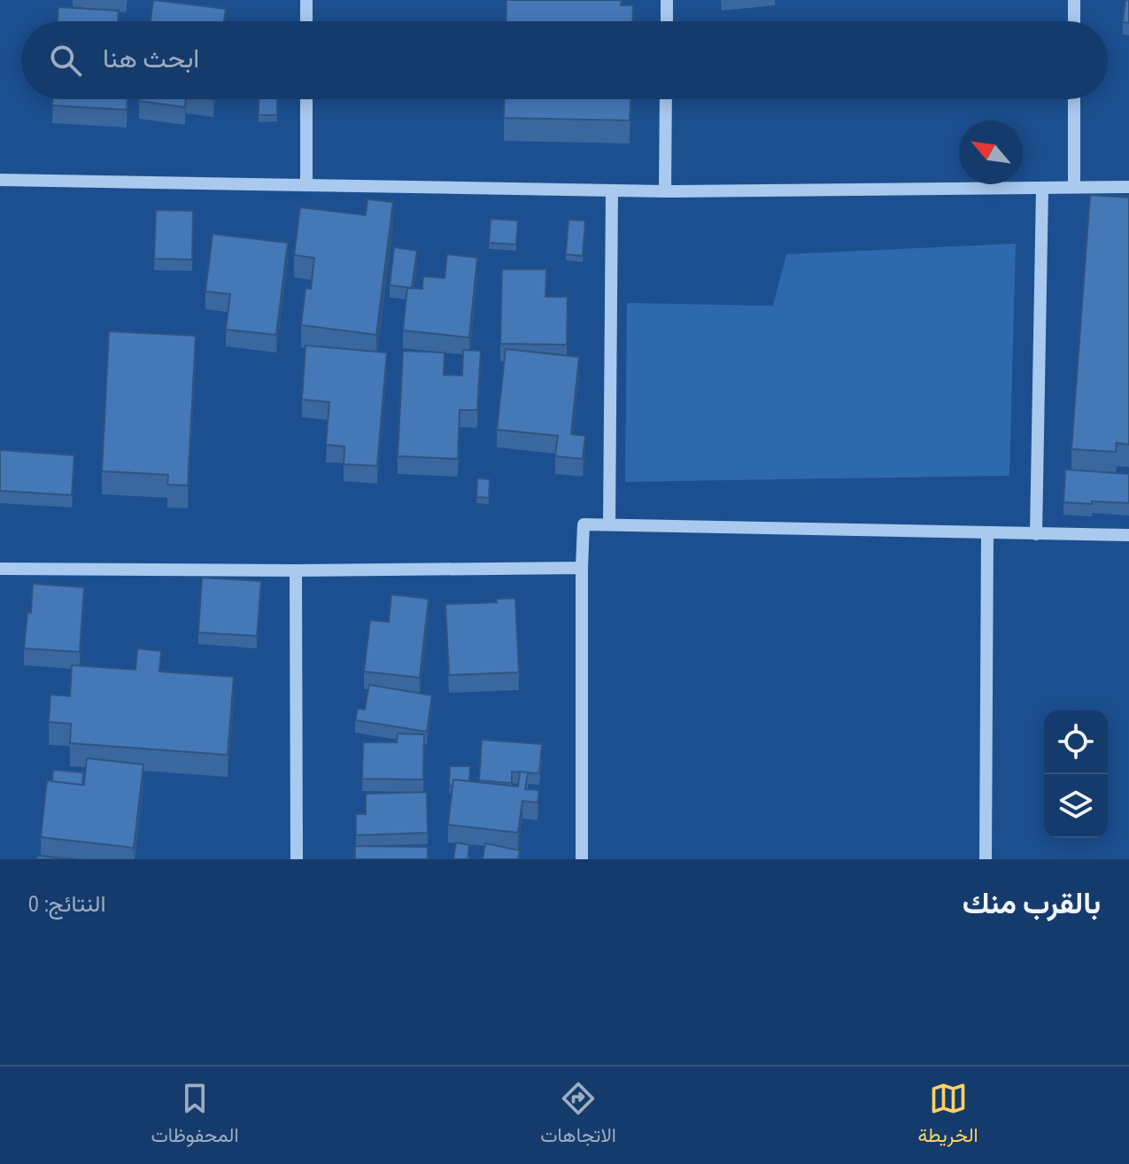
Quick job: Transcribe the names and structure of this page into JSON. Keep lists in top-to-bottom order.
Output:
{
  "north": "top left",
  "page": {
    "search": "ابحث هنا",
    "heading": ["بالقرب منك", "النتائج: 0"],
    "nav": ["الخريطة", "الاتجاهات", "المحفوظات"]
  }
}
